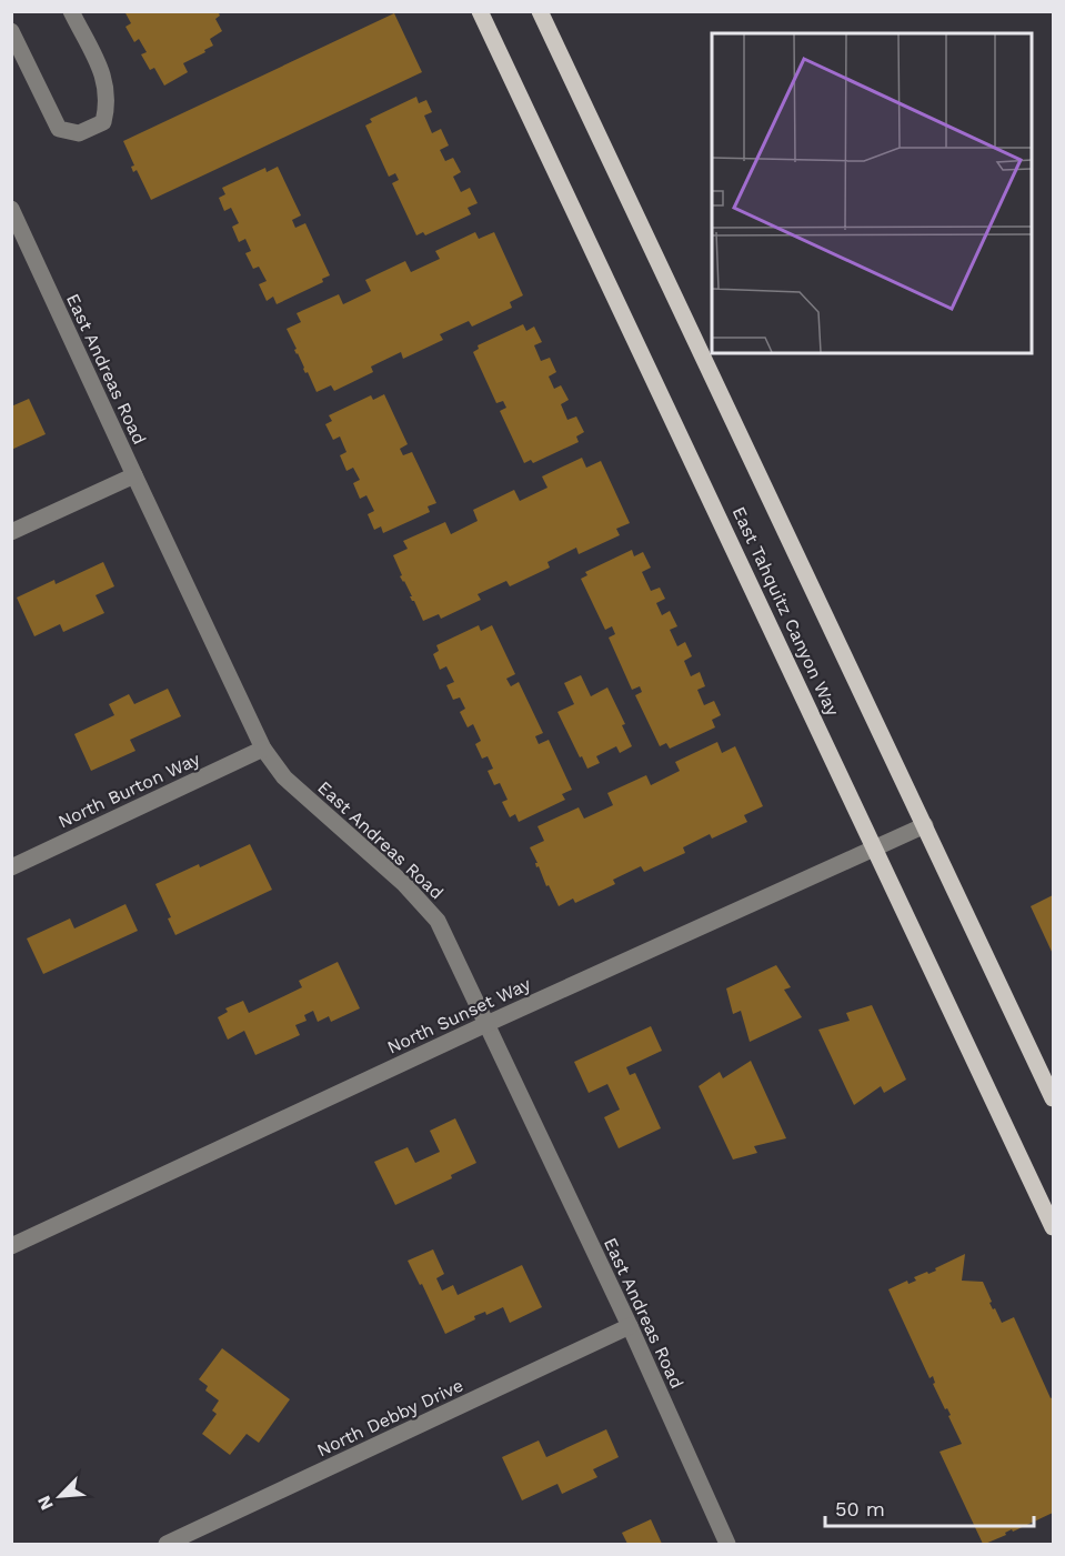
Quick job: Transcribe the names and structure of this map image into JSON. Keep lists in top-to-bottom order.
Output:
{
  "streets": {
    "main road": ["East Tahquitz Canyon Way"],
    "street": [
      "East Andreas Road",
      "North Burton Way",
      "North Sunset Way",
      "North Debby Drive"
    ]
  },
  "crossings": [
    ["East Andreas Road", "North Burton Way"],
    ["East Andreas Road", "North Sunset Way"],
    ["East Andreas Road", "North Debby Drive"],
    ["East Tahquitz Canyon Way", "North Sunset Way"]
  ],
  "scale_bar": "50 m",
  "north": "bottom left"
}
